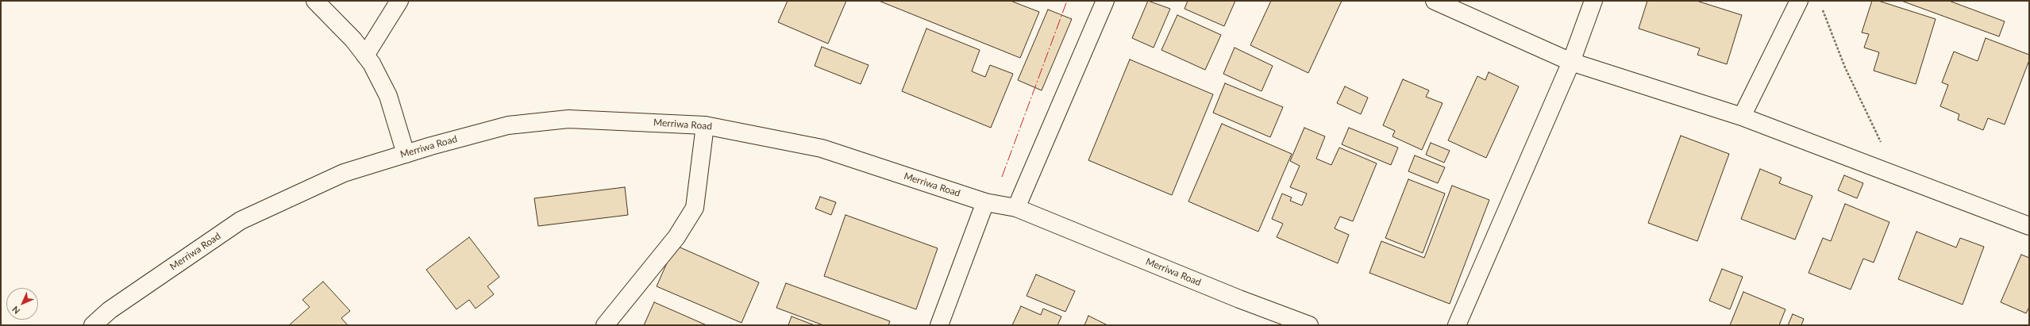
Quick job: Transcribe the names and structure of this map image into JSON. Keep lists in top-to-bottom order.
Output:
{
  "streets": {
    "street": ["Merriwa Road"]
  },
  "north": "bottom left"
}
